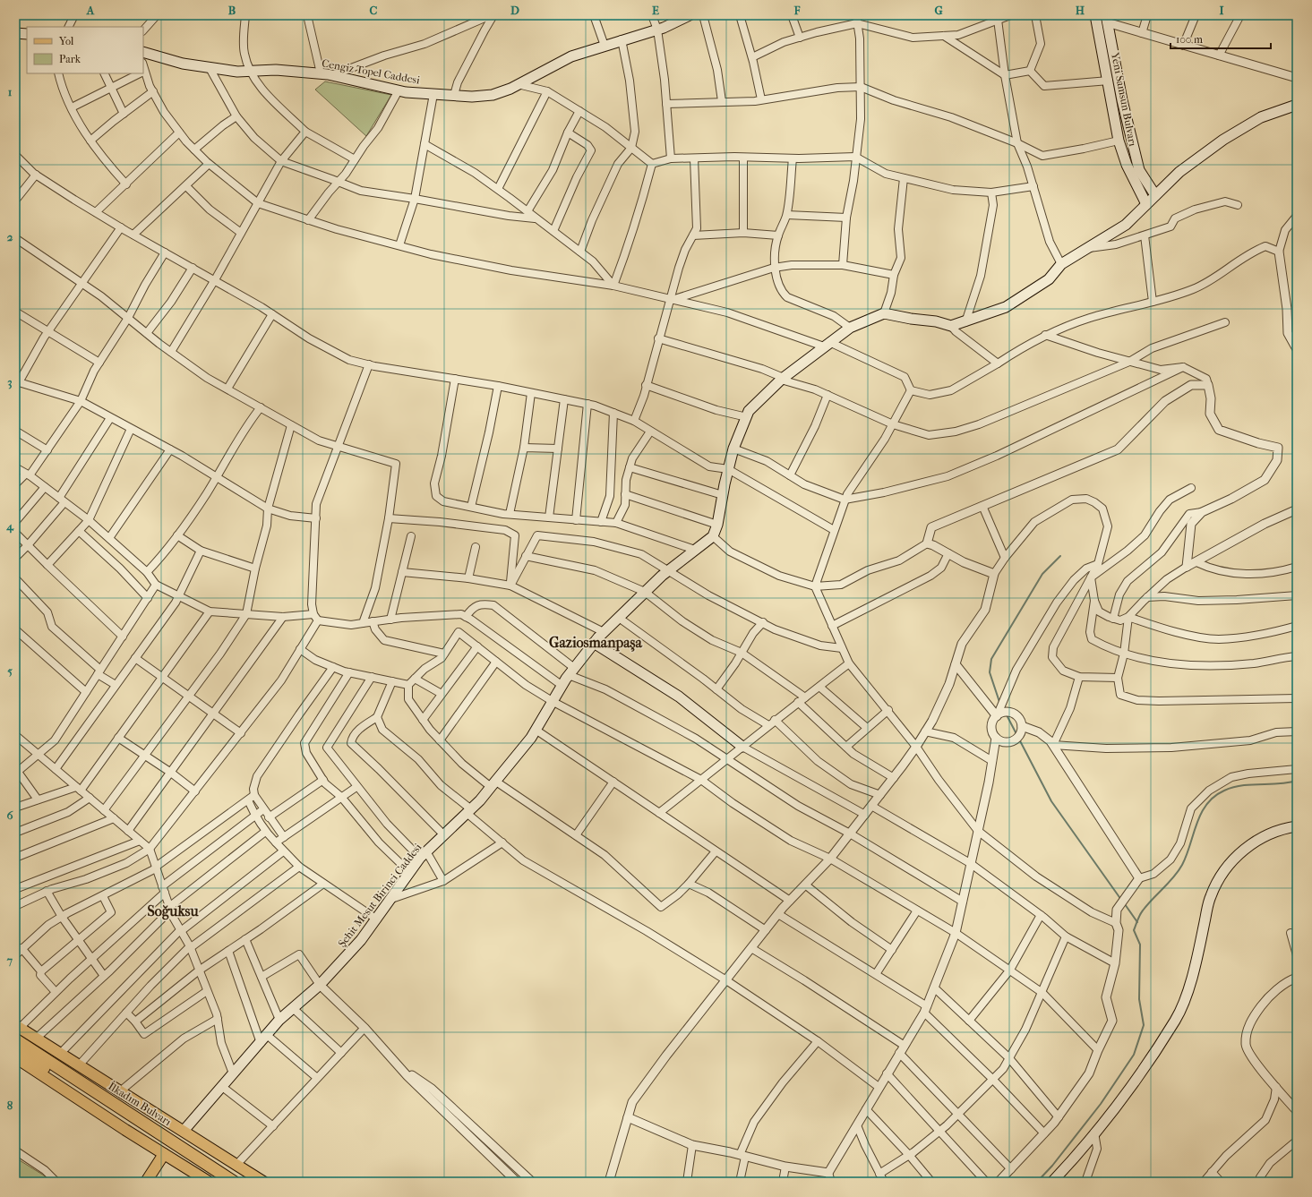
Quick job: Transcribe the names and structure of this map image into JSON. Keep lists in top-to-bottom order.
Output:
{
  "streets": {
    "highway": ["İlkadım Bulvarı"],
    "main road": ["Cengiz Topel Caddesi", "Yeni Samsun Bulvarı", "Şehit Mesut Birinci Caddesi"]
  },
  "crossings": [
    ["Şehit Mesut Birinci Caddesi", "İlkadım Bulvarı"]
  ],
  "districts": ["Gaziosmanpaşa", "Soğuksu"],
  "legend": ["Yol", "Park"],
  "scale_bar": "100 m",
  "grid": {
    "columns": [
      "A",
      "B",
      "C",
      "D",
      "E",
      "F",
      "G",
      "H",
      "I"
    ],
    "rows": [
      "1",
      "2",
      "3",
      "4",
      "5",
      "6",
      "7",
      "8"
    ]
  }
}
